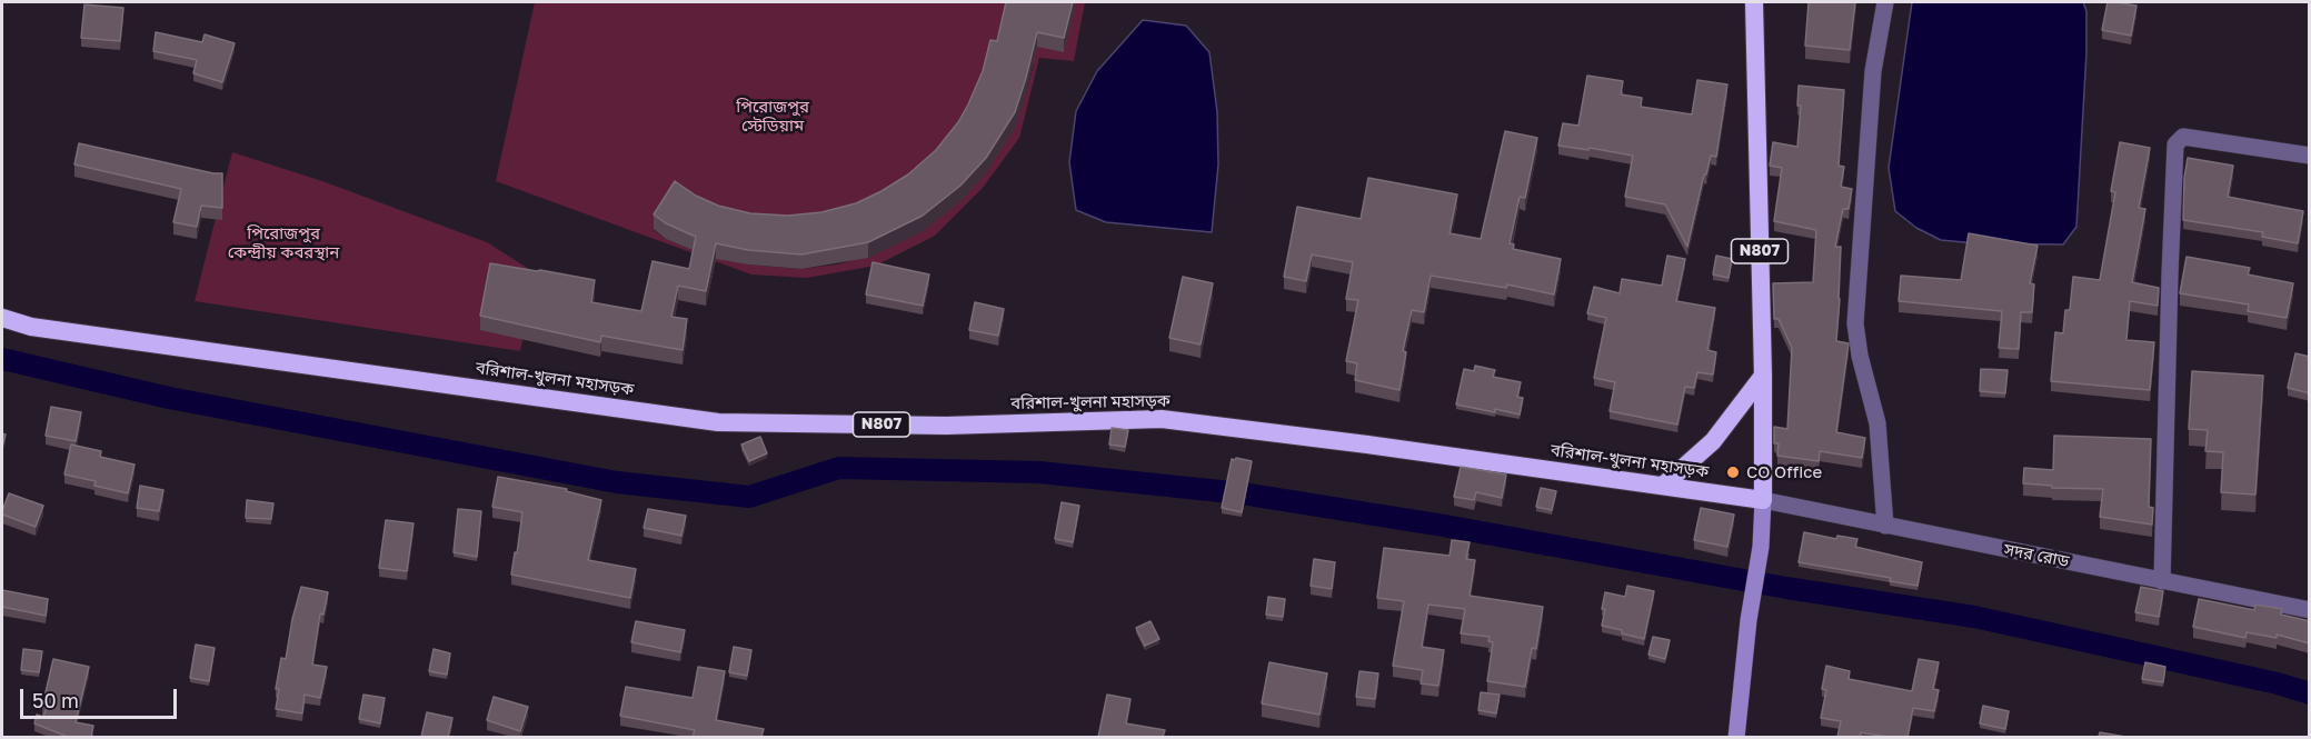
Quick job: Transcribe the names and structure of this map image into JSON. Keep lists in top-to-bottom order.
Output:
{
  "streets": {
    "highway": ["N807", "বরিশাল-খুলনা মহাসড়ক"],
    "street": ["সদর রোড"]
  },
  "crossings": [
    ["N807", "বরিশাল-খুলনা মহাসড়ক"],
    ["N807", "সদর রোড"],
    ["বরিশাল-খুলনা মহাসড়ক", "সদর রোড"]
  ],
  "parks": ["পিরোজপুর স্টেডিয়াম", "পিরোজপুর কেন্দ্রীয় কবরস্থান"],
  "places": ["CO Office"],
  "scale_bar": "50 m"
}
